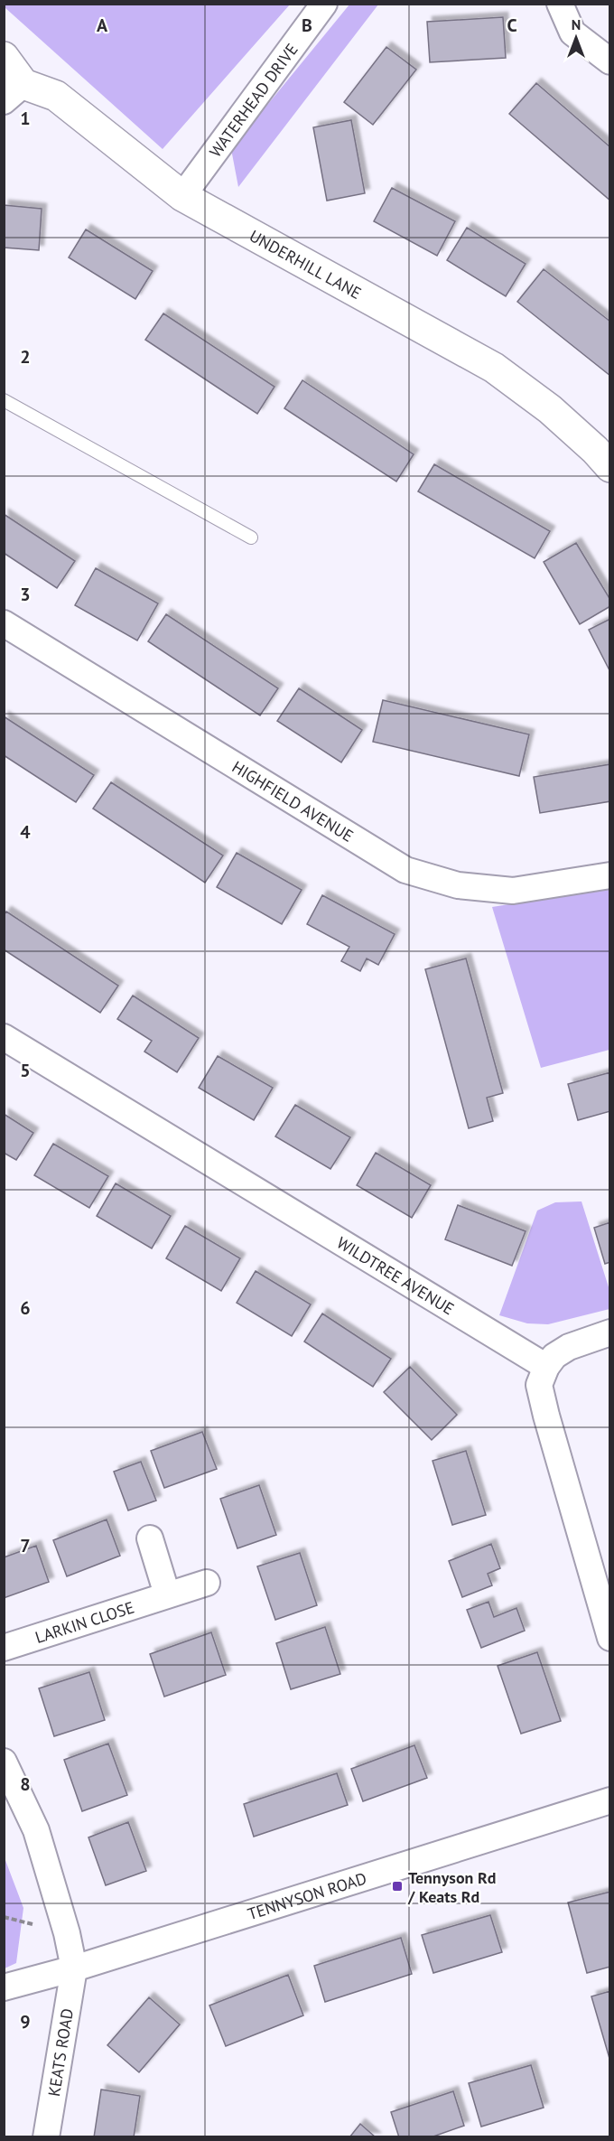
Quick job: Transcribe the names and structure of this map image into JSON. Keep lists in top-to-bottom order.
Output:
{
  "streets": {
    "street": [
      "WATERHEAD DRIVE",
      "UNDERHILL LANE",
      "HIGHFIELD AVENUE",
      "WILDTREE AVENUE",
      "LARKIN CLOSE",
      "TENNYSON ROAD",
      "KEATS ROAD"
    ]
  },
  "crossings": [
    ["WATERHEAD DRIVE", "UNDERHILL LANE"],
    ["TENNYSON ROAD", "KEATS ROAD"]
  ],
  "places": {
    "transit": ["Tennyson Rd / Keats Rd"]
  },
  "north": "top",
  "grid": {
    "columns": ["A", "B", "C"],
    "rows": [
      "1",
      "2",
      "3",
      "4",
      "5",
      "6",
      "7",
      "8",
      "9"
    ]
  }
}
